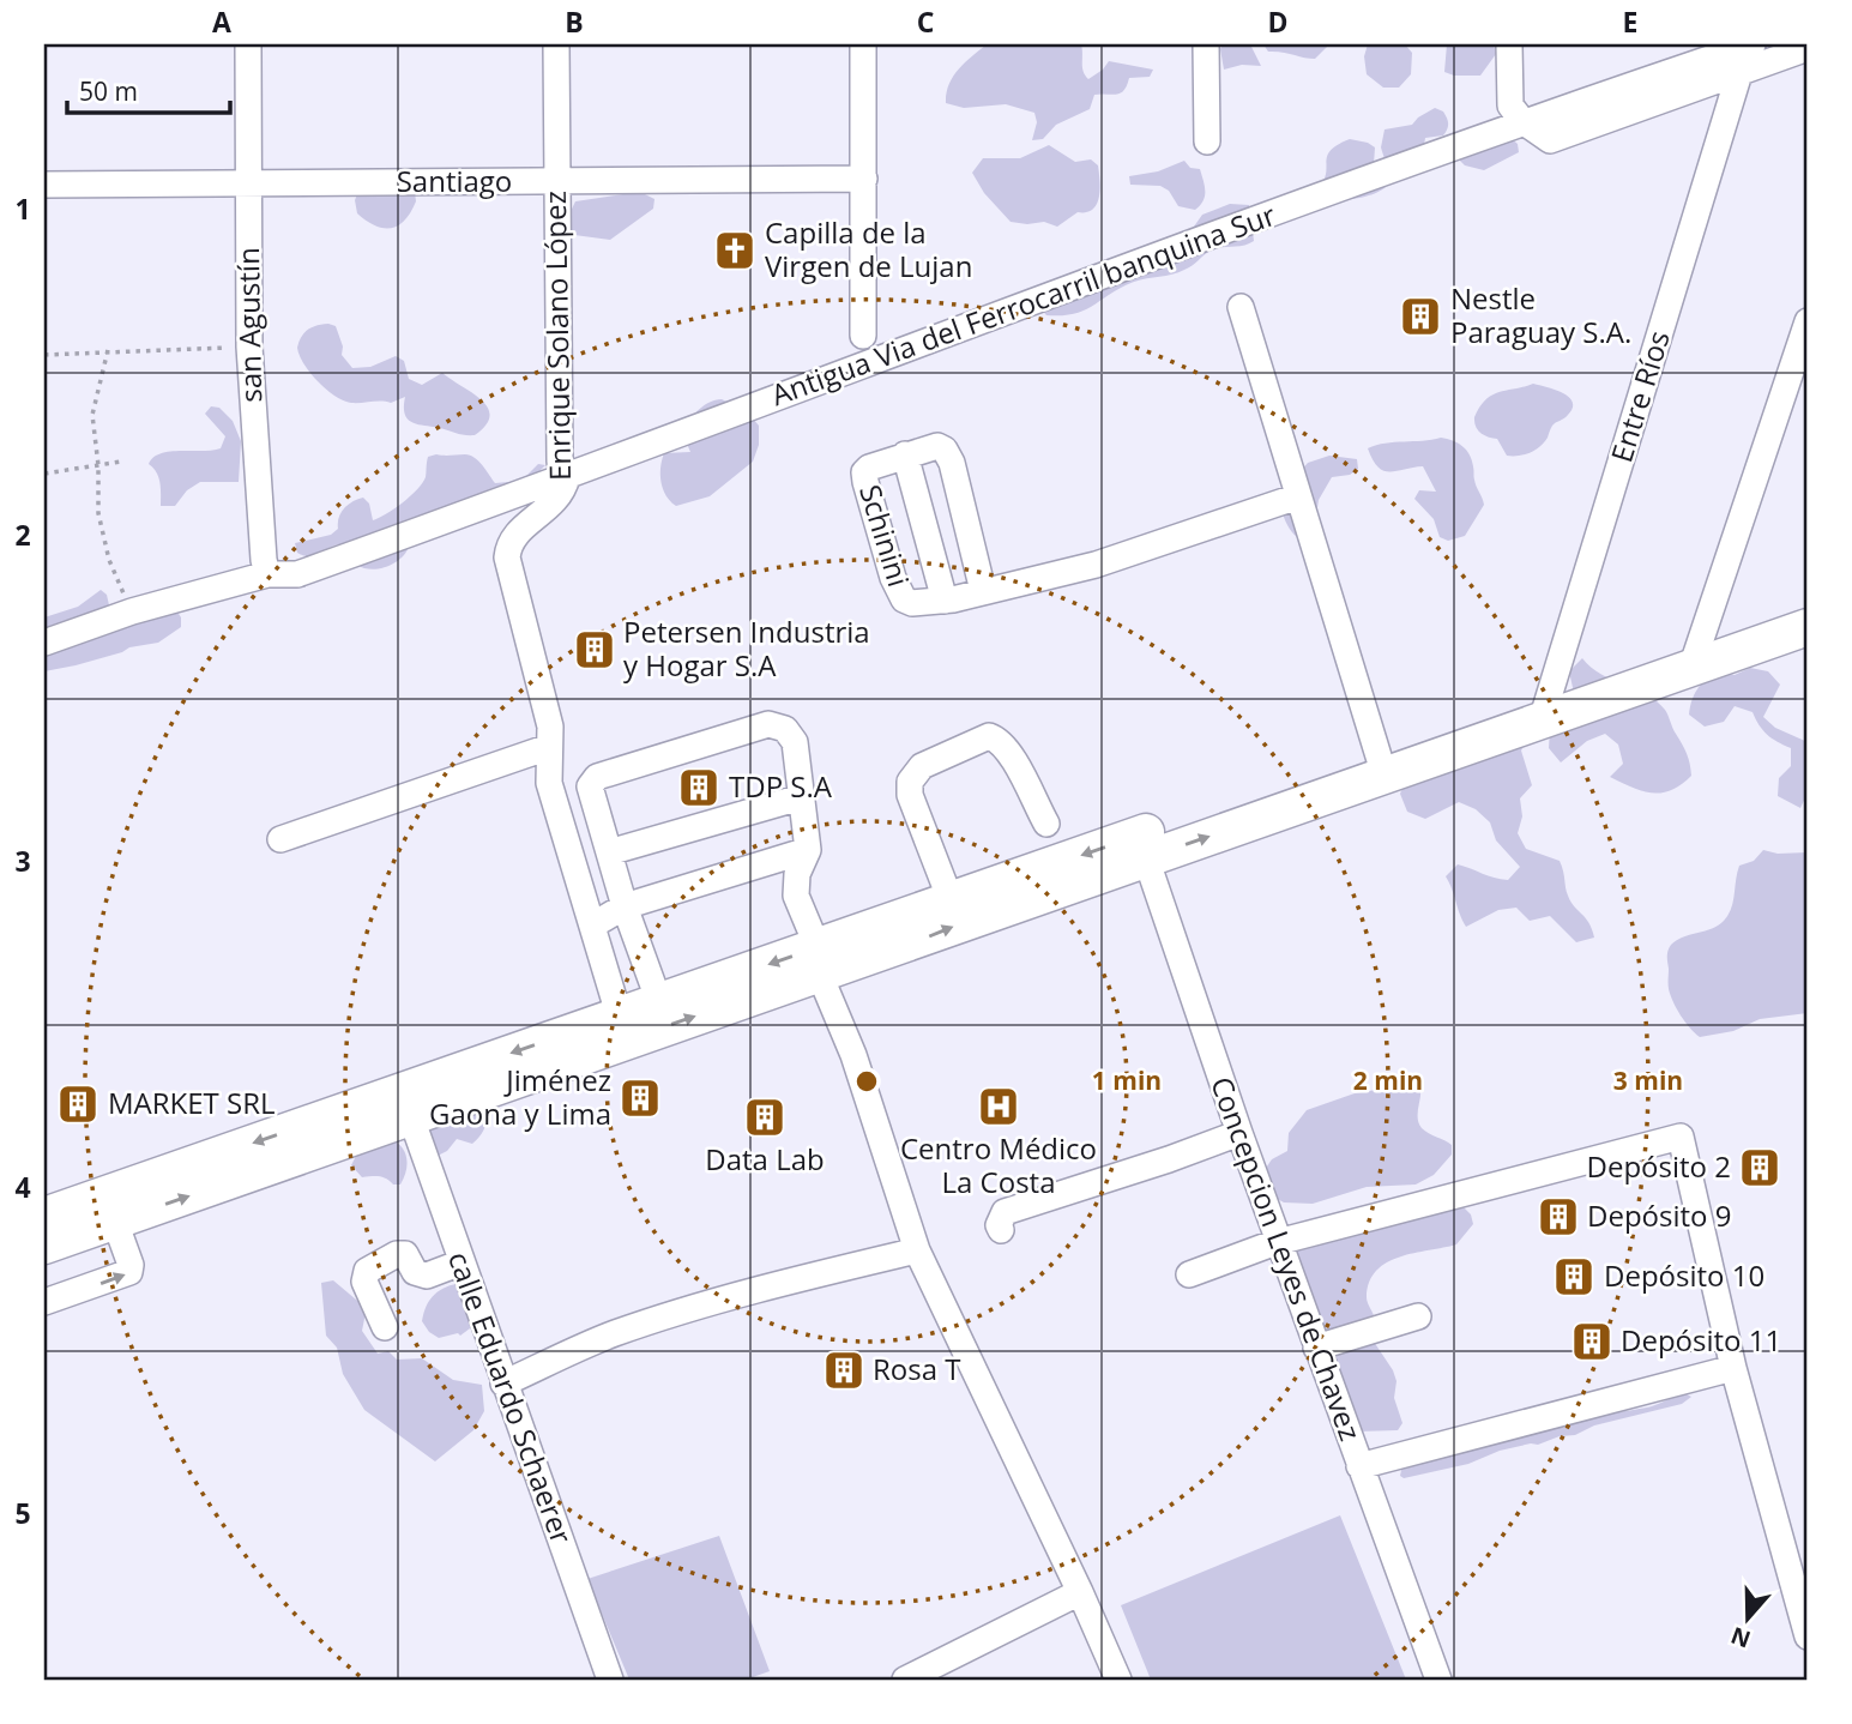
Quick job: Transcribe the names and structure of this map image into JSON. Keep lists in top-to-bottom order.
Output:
{
  "streets": {
    "street": [
      "Santiago",
      "Antigua Via del Ferrocarril banquina Sur",
      "san Agustín",
      "Enrique Solano López",
      "Entre Ríos",
      "Schinini",
      "Concepcion Leyes de Chavez",
      "calle Eduardo Schaerer"
    ]
  },
  "crossings": [
    ["Santiago", "san Agustín"],
    ["Santiago", "Enrique Solano López"],
    ["Antigua Via del Ferrocarril banquina Sur", "san Agustín"],
    ["Antigua Via del Ferrocarril banquina Sur", "Enrique Solano López"]
  ],
  "places": {
    "church": ["Capilla de la Virgen de Lujan"],
    "building": [
      "Nestle Paraguay S.A.",
      "Petersen Industria y Hogar S.A",
      "TDP S.A",
      "Jiménez Gaona y Lima",
      "MARKET SRL",
      "Data Lab",
      "Depósito 2",
      "Depósito 9",
      "Depósito 10",
      "Depósito 11",
      "Rosa T"
    ],
    "hospital": ["Centro Médico La Costa"]
  },
  "scale_bar": "50 m",
  "north": "bottom",
  "grid": {
    "columns": [
      "A",
      "B",
      "C",
      "D",
      "E"
    ],
    "rows": [
      "1",
      "2",
      "3",
      "4",
      "5"
    ]
  },
  "rings": ["1 min", "2 min", "3 min"]
}
